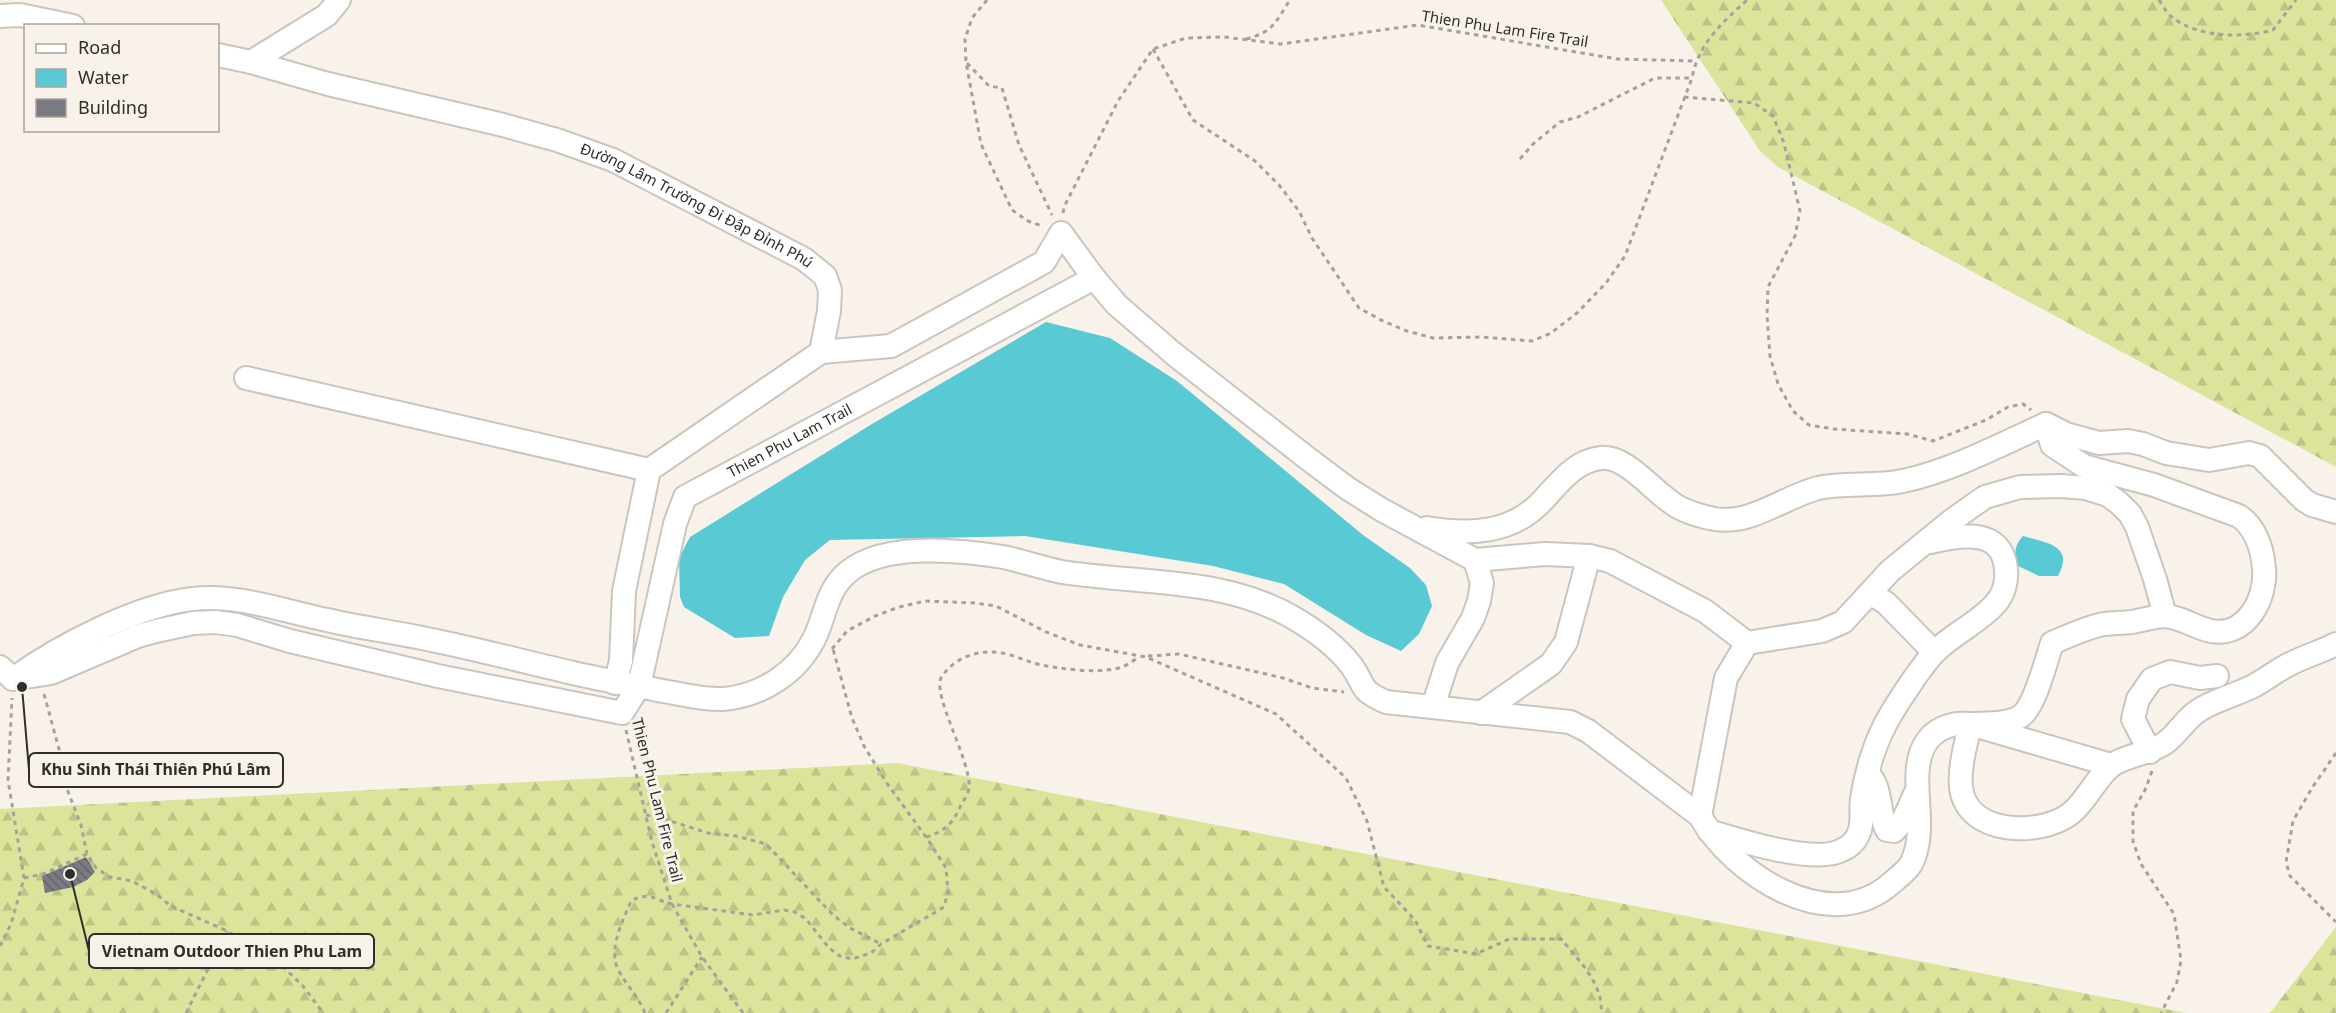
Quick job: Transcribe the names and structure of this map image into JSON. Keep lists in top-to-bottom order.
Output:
{
  "streets": {
    "street": ["Đường Lâm Trường Đi Đập Đỉnh Phú", "Thien Phu Lam Trail"],
    "path": ["Thien Phu Lam Fire Trail"]
  },
  "crossings": [
    ["Thien Phu Lam Fire Trail", "Thien Phu Lam Trail"]
  ],
  "places": ["Khu Sinh Thái Thiên Phú Lâm", "Vietnam Outdoor Thien Phu Lam"],
  "legend": ["Road", "Water", "Building"]
}
